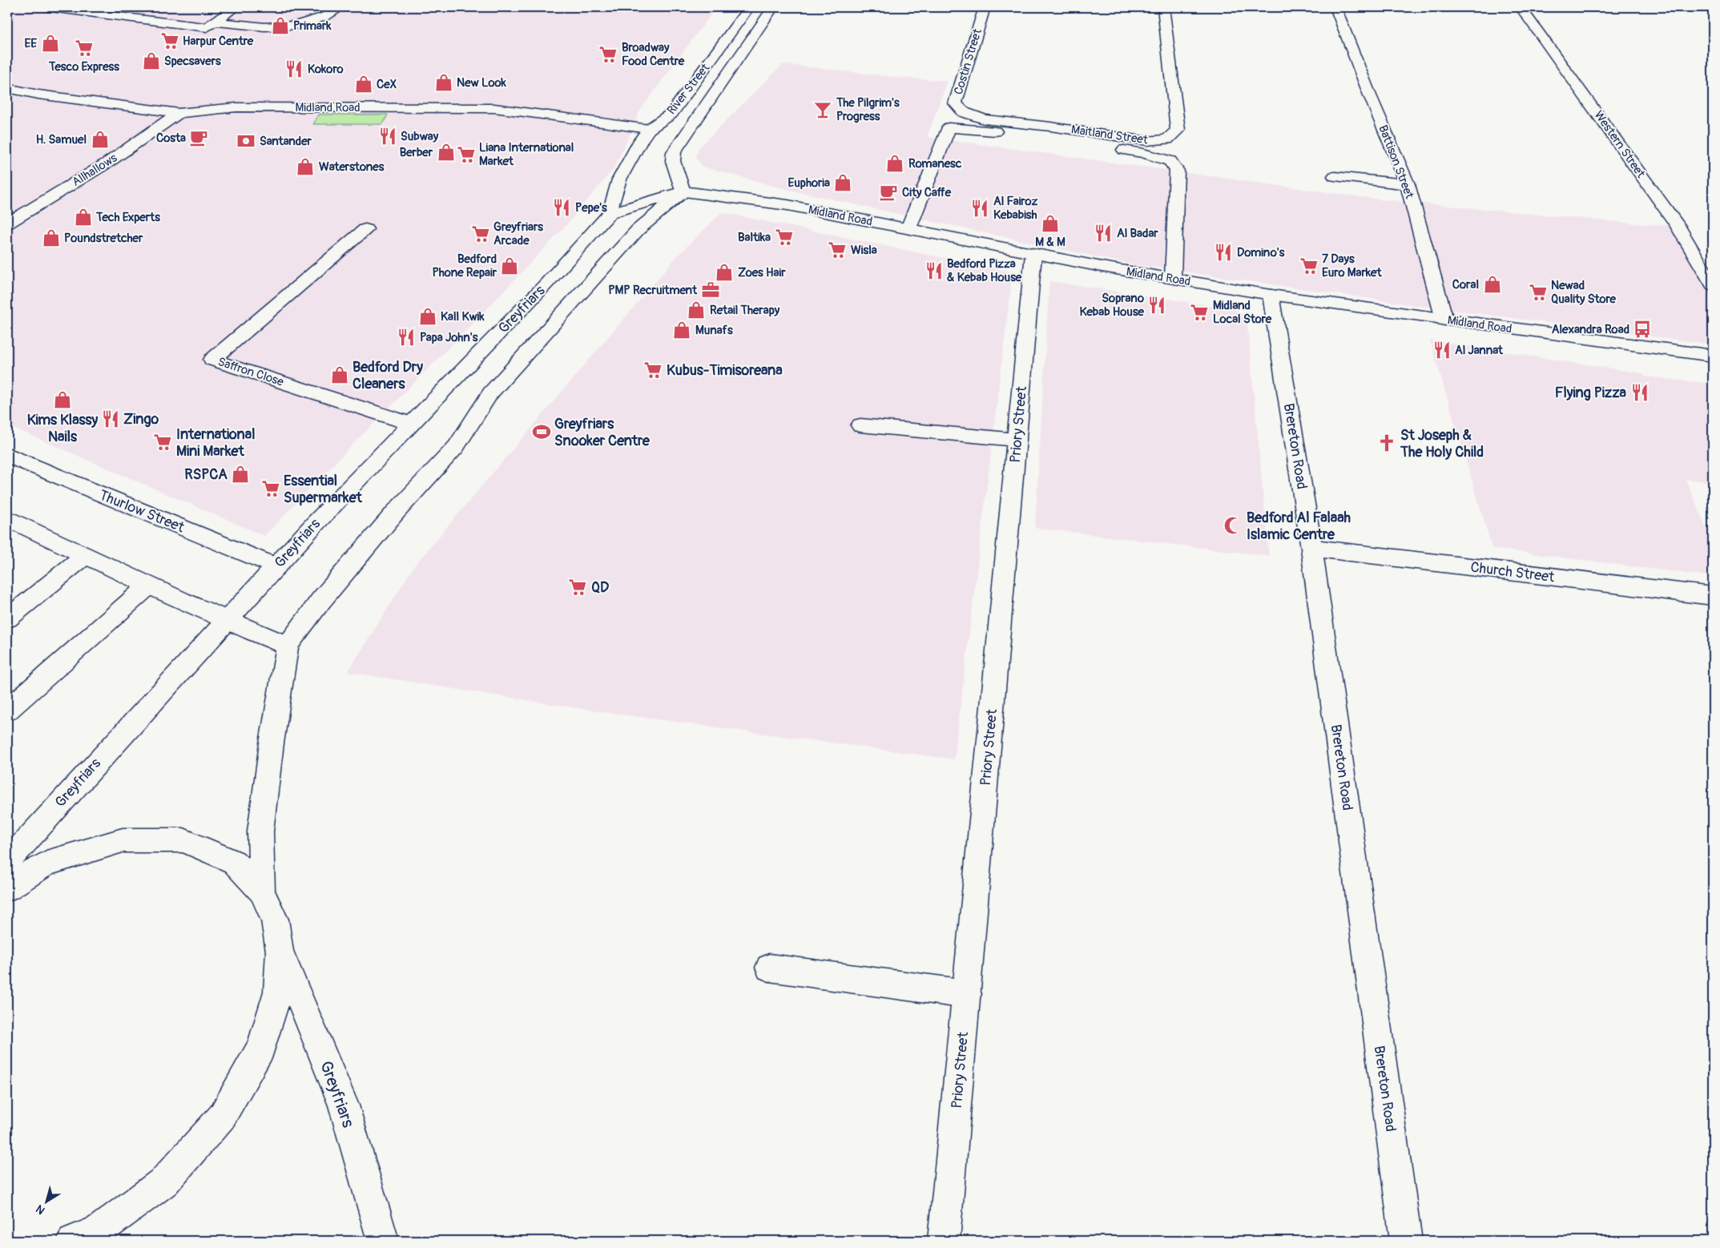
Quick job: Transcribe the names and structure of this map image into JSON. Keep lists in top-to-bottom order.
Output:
{
  "streets": {
    "street": [
      "Costin Street",
      "River Street",
      "Midland Road",
      "Maitland Street",
      "Western Street",
      "Battison Street",
      "Allhallows",
      "Greyfriars",
      "Saffron Close",
      "Priory Street",
      "Brereton Road",
      "Thurlow Street",
      "Church Street"
    ]
  },
  "crossings": [
    ["Costin Street", "Maitland Street"],
    ["River Street", "Midland Road"],
    ["River Street", "Greyfriars"],
    ["Midland Road", "Maitland Street"],
    ["Midland Road", "Battison Street"],
    ["Midland Road", "Allhallows"],
    ["Midland Road", "Greyfriars"],
    ["Midland Road", "Priory Street"],
    ["Midland Road", "Brereton Road"],
    ["Greyfriars", "Saffron Close"],
    ["Greyfriars", "Thurlow Street"],
    ["Brereton Road", "Church Street"]
  ],
  "places": {
    "shop": [
      "Primark",
      "EE",
      "Specsavers",
      "New Look",
      "CeX",
      "H. Samuel",
      "Berber",
      "Romanesc",
      "Waterstones",
      "Euphoria",
      "Tech Experts",
      "M & M",
      "Poundstretcher",
      "Bedford Phone Repair",
      "Zoes Hair",
      "Coral",
      "Retail Therapy",
      "Kall Kwik",
      "Munafs",
      "Bedford Dry Cleaners",
      "Kims Klassy Nails",
      "RSPCA"
    ],
    "supermarket": [
      "Harpur Centre",
      "Tesco Express",
      "Broadway Food Centre",
      "Liana International Market",
      "Greyfriars Arcade",
      "Baltika",
      "Wisla",
      "7 Days Euro Market",
      "Newad Quality Store",
      "Midland Local Store",
      "Kubus-Timisoreana",
      "International Mini Market",
      "Essential Supermarket",
      "QD"
    ],
    "restaurant": [
      "Kokoro",
      "Subway",
      "Pepe's",
      "Al Fairoz Kebabish",
      "Al Badar",
      "Domino's",
      "Bedford Pizza & Kebab House",
      "Soprano Kebab House",
      "Papa John's",
      "Al Jannat",
      "Flying Pizza",
      "Zingo"
    ],
    "bar": ["The Pilgrim's Progress"],
    "cafe": ["Costa", "City Caffe"],
    "bank": ["Santander"],
    "office": ["PMP Recruitment"],
    "bus stop": ["Alexandra Road"],
    "sports": ["Greyfriars Snooker Centre"],
    "church": ["St Joseph & The Holy Child"],
    "mosque": ["Bedford Al Falaah Islamic Centre"]
  },
  "north": "bottom left"
}
